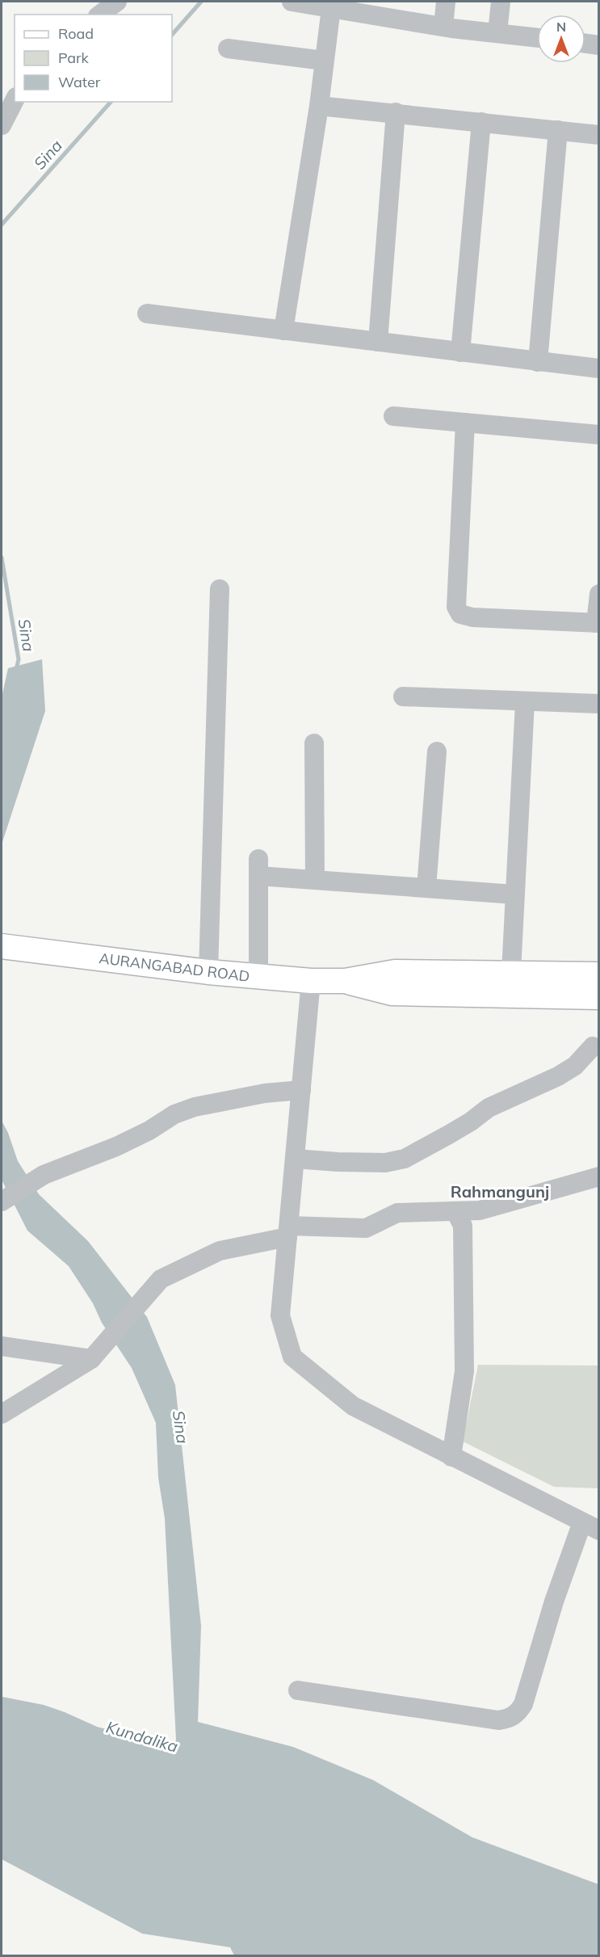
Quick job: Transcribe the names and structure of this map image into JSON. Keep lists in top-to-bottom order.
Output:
{
  "streets": {
    "main road": ["AURANGABAD ROAD"]
  },
  "districts": ["Rahmangunj"],
  "water": ["Sina", "Kundalika"],
  "legend": ["Road", "Park", "Water"],
  "north": "top"
}
